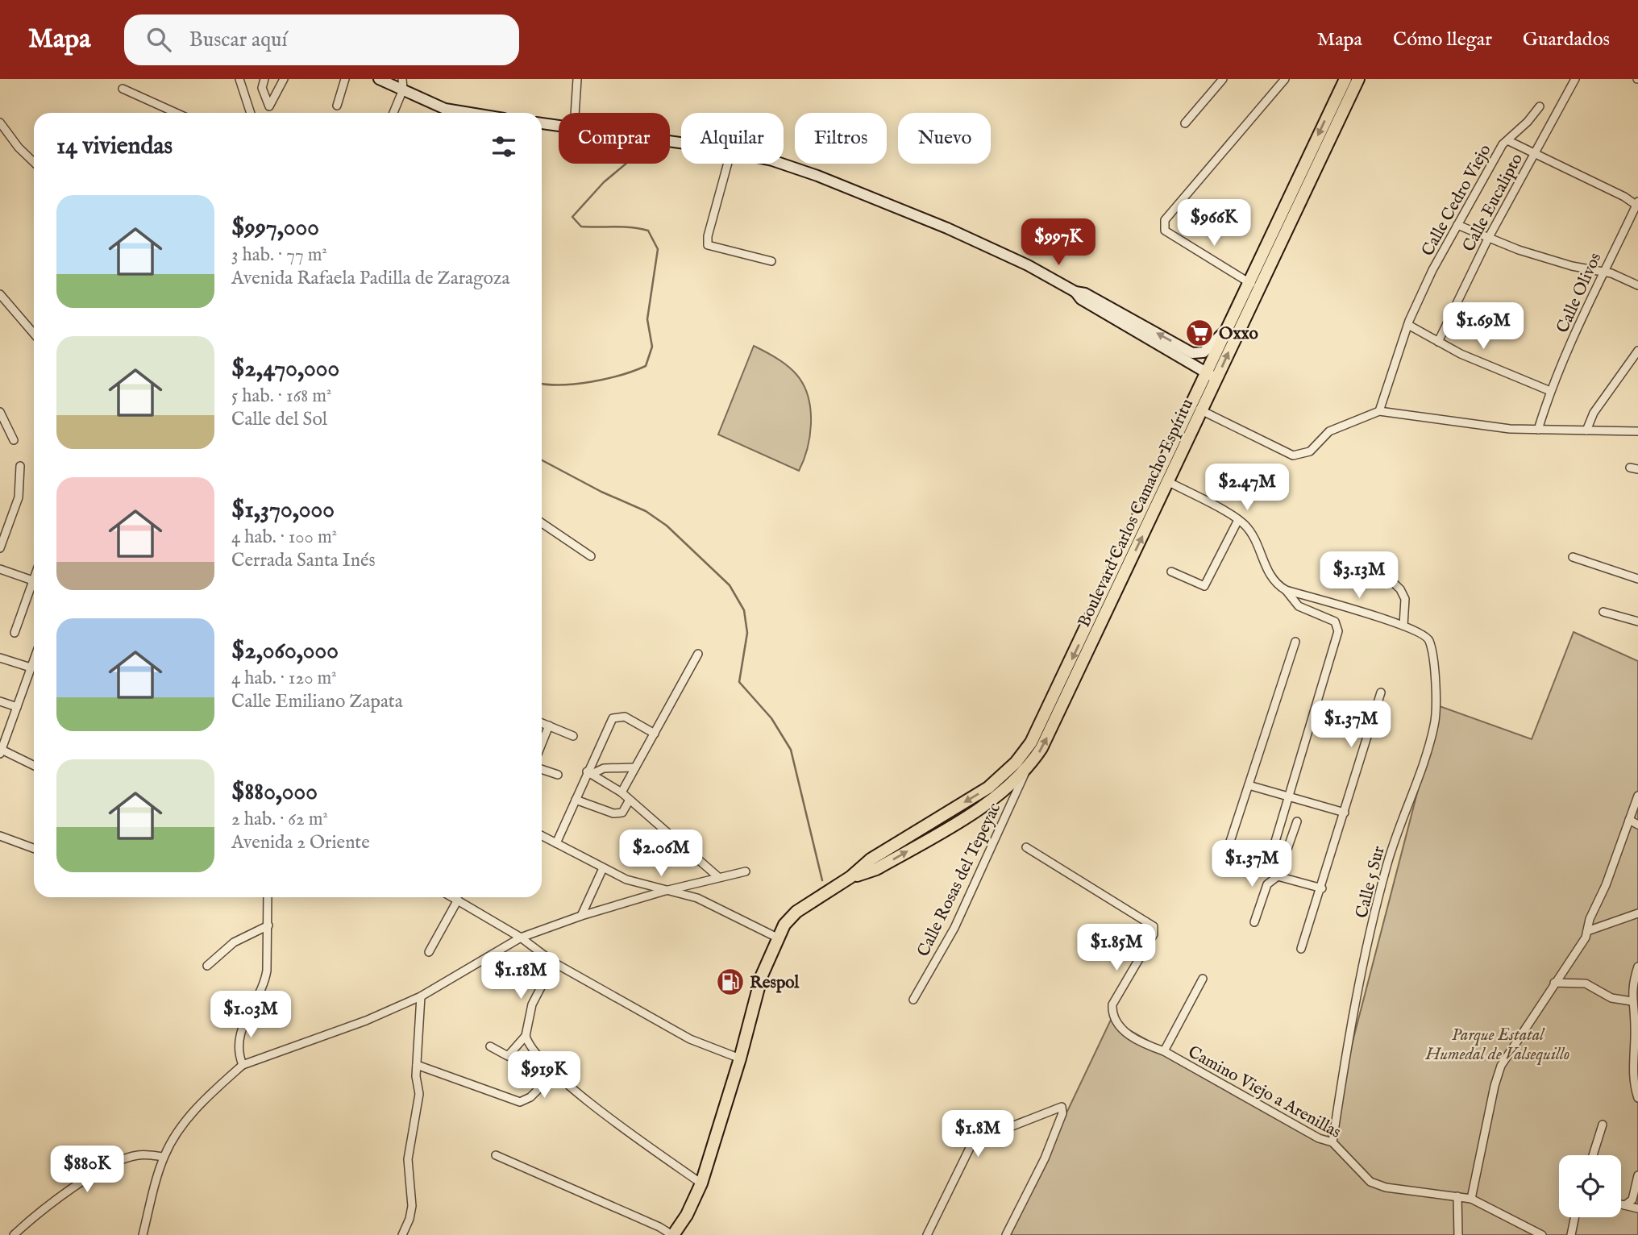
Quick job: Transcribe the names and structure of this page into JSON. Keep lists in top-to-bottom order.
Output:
{
  "streets": {
    "main road": ["Boulevard Carlos Camacho Espíritu"],
    "street": [
      "Calle Cedro Viejo",
      "Calle Eucalipto",
      "Calle Olivos",
      "Calle Rosas del Tepeyac",
      "Calle 5 Sur",
      "Camino Viejo a Arenillas"
    ]
  },
  "crossings": [
    ["Calle Cedro Viejo", "Calle Eucalipto"],
    ["Calle Cedro Viejo", "Calle Olivos"],
    ["Boulevard Carlos Camacho Espíritu", "Calle Rosas del Tepeyac"],
    ["Calle 5 Sur", "Camino Viejo a Arenillas"]
  ],
  "parks": ["Parque Estatal Humedal de Valsequillo"],
  "places": {
    "supermarket": ["Oxxo"],
    "fuel station": ["Respol"]
  },
  "page": {
    "header": "Mapa",
    "search": "Buscar aquí",
    "nav": ["Mapa", "Cómo llegar", "Guardados"],
    "chip": [
      "Comprar",
      "Alquilar",
      "Filtros",
      "Nuevo"
    ],
    "heading": "14 viviendas",
    "list": [
      {
        "name": "$997,000",
        "note": "3 hab. · 77 m² · Avenida Rafaela Padilla de Zaragoza"
      },
      {
        "name": "$2,470,000",
        "note": "5 hab. · 168 m² · Calle del Sol"
      },
      {
        "name": "$1,370,000",
        "note": "4 hab. · 100 m² · Cerrada Santa Inés"
      },
      {
        "name": "$2,060,000",
        "note": "4 hab. · 120 m² · Calle Emiliano Zapata"
      },
      {
        "name": "$880,000",
        "note": "2 hab. · 62 m² · Avenida 2 Oriente"
      }
    ],
    "price": [
      "$966K",
      "$997K",
      "$1.69M",
      "$2.47M",
      "$3.13M",
      "$1.37M",
      "$2.06M",
      "$1.37M",
      "$1.85M",
      "$1.18M",
      "$1.03M",
      "$919K",
      "$1.8M",
      "$880K"
    ]
  }
}
